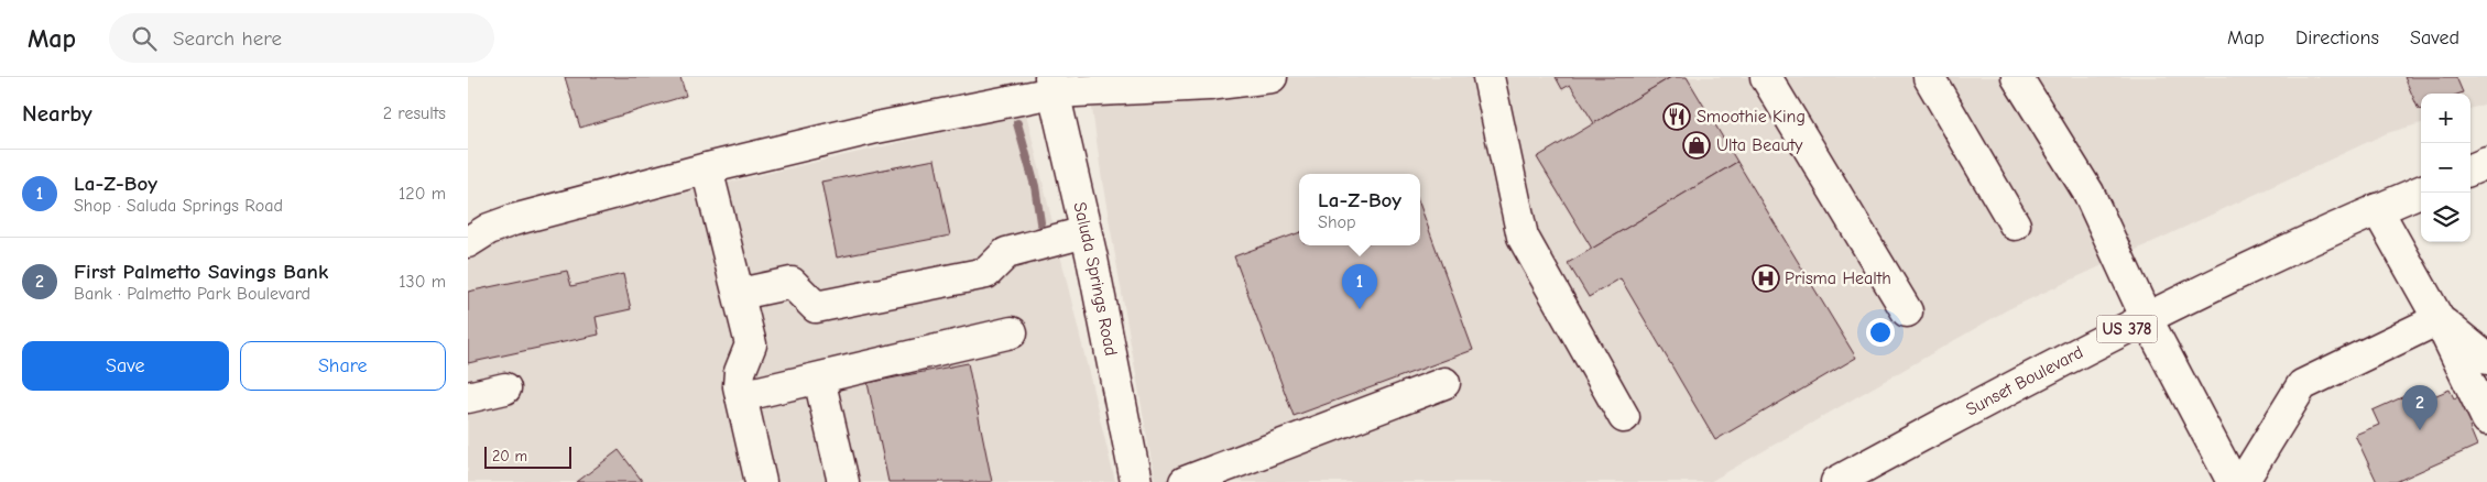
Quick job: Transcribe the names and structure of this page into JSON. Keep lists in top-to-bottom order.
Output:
{
  "streets": {
    "street": ["Saluda Springs Road", "US 378", "Sunset Boulevard"]
  },
  "places": {
    "restaurant": ["Smoothie King"],
    "shop": ["Ulta Beauty"],
    "hospital": ["Prisma Health"]
  },
  "scale_bar": "20 m",
  "page": {
    "header": "Map",
    "search": "Search here",
    "nav": ["Map", "Directions", "Saved"],
    "heading": ["Nearby", "2 results"],
    "map_buttons": ["+", "−"],
    "list": [
      {
        "mark": "1",
        "name": "La-Z-Boy",
        "note": "Shop · Saluda Springs Road",
        "value": "120 m"
      },
      {
        "mark": "2",
        "name": "First Palmetto Savings Bank",
        "note": "Bank · Palmetto Park Boulevard",
        "value": "130 m"
      }
    ],
    "popup": ["La-Z-Boy", "Shop"],
    "pins": ["1", "2"],
    "buttons": ["Save", "Share"],
    "scale": "20 m"
  }
}
